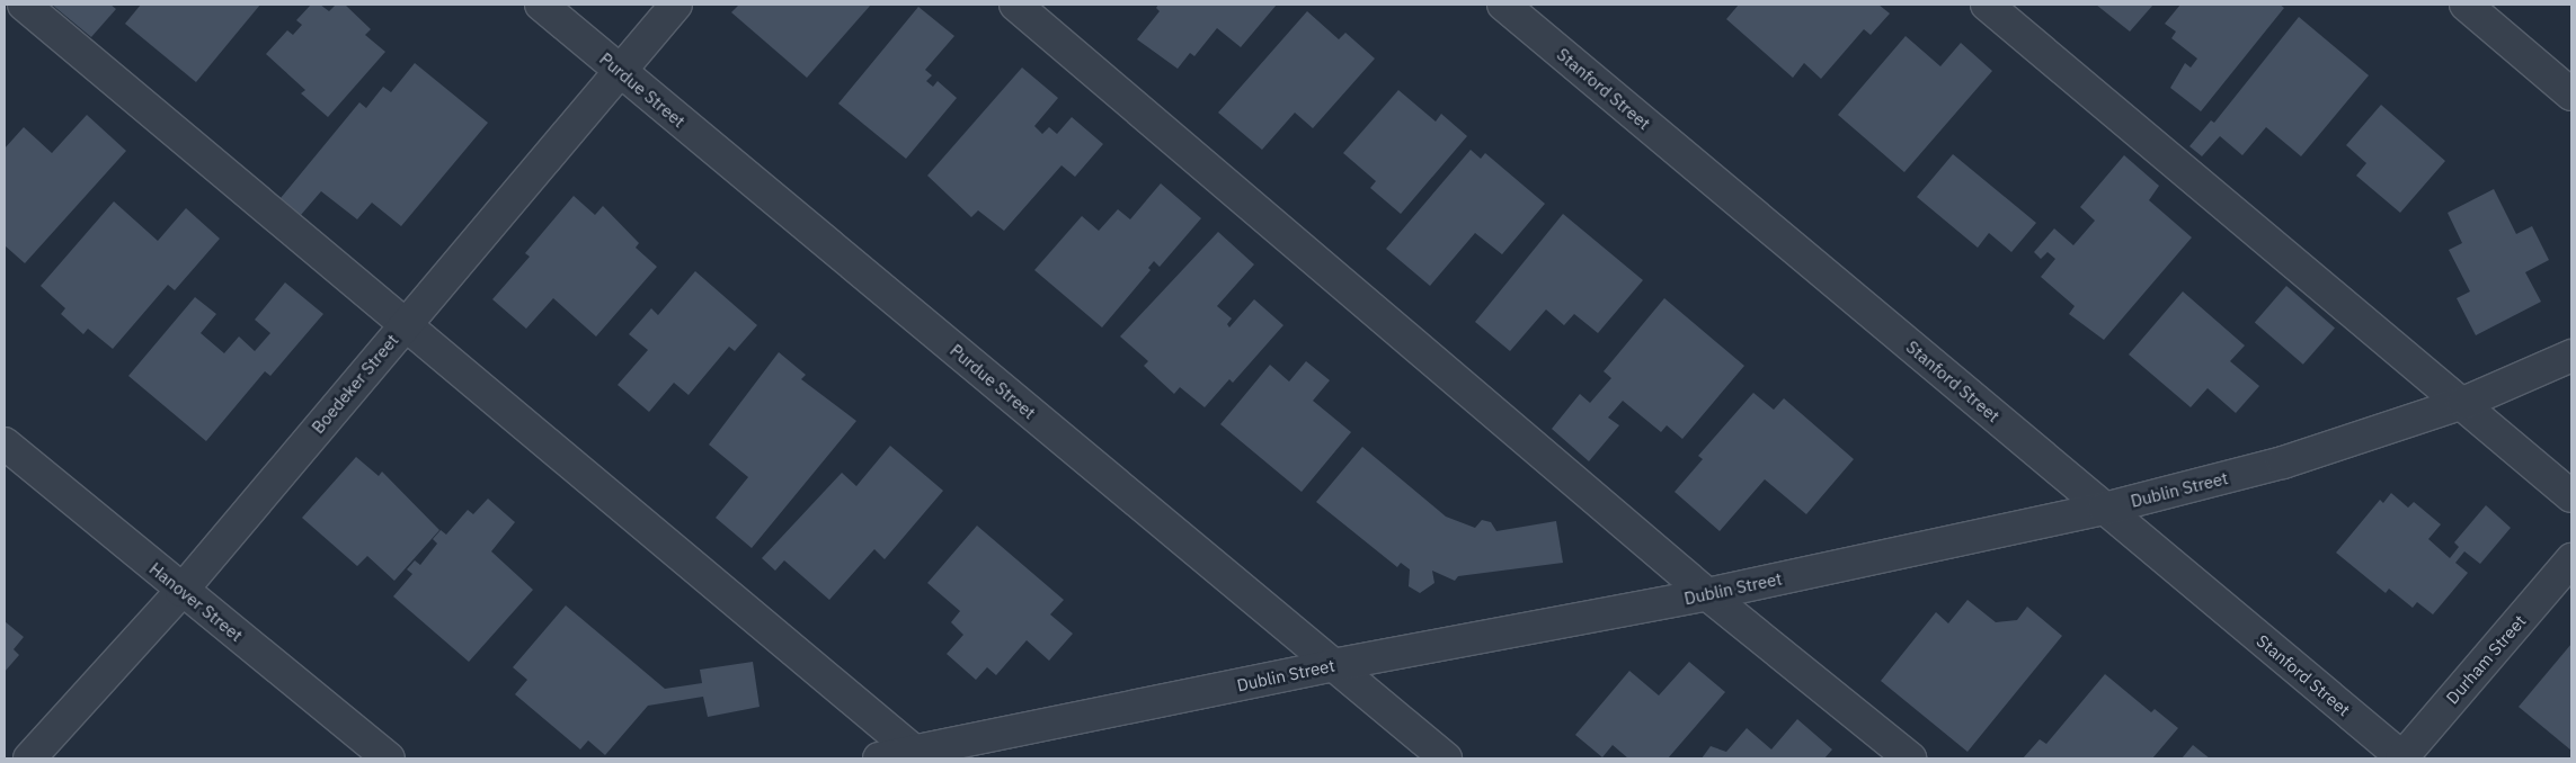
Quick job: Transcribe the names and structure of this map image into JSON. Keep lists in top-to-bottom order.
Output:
{
  "streets": {
    "street": [
      "Stanford Street",
      "Purdue Street",
      "Boedeker Street",
      "Dublin Street",
      "Hanover Street",
      "Durham Street"
    ]
  },
  "crossings": [
    ["Stanford Street", "Dublin Street"],
    ["Stanford Street", "Durham Street"],
    ["Purdue Street", "Boedeker Street"],
    ["Purdue Street", "Dublin Street"],
    ["Boedeker Street", "Hanover Street"]
  ]
}
